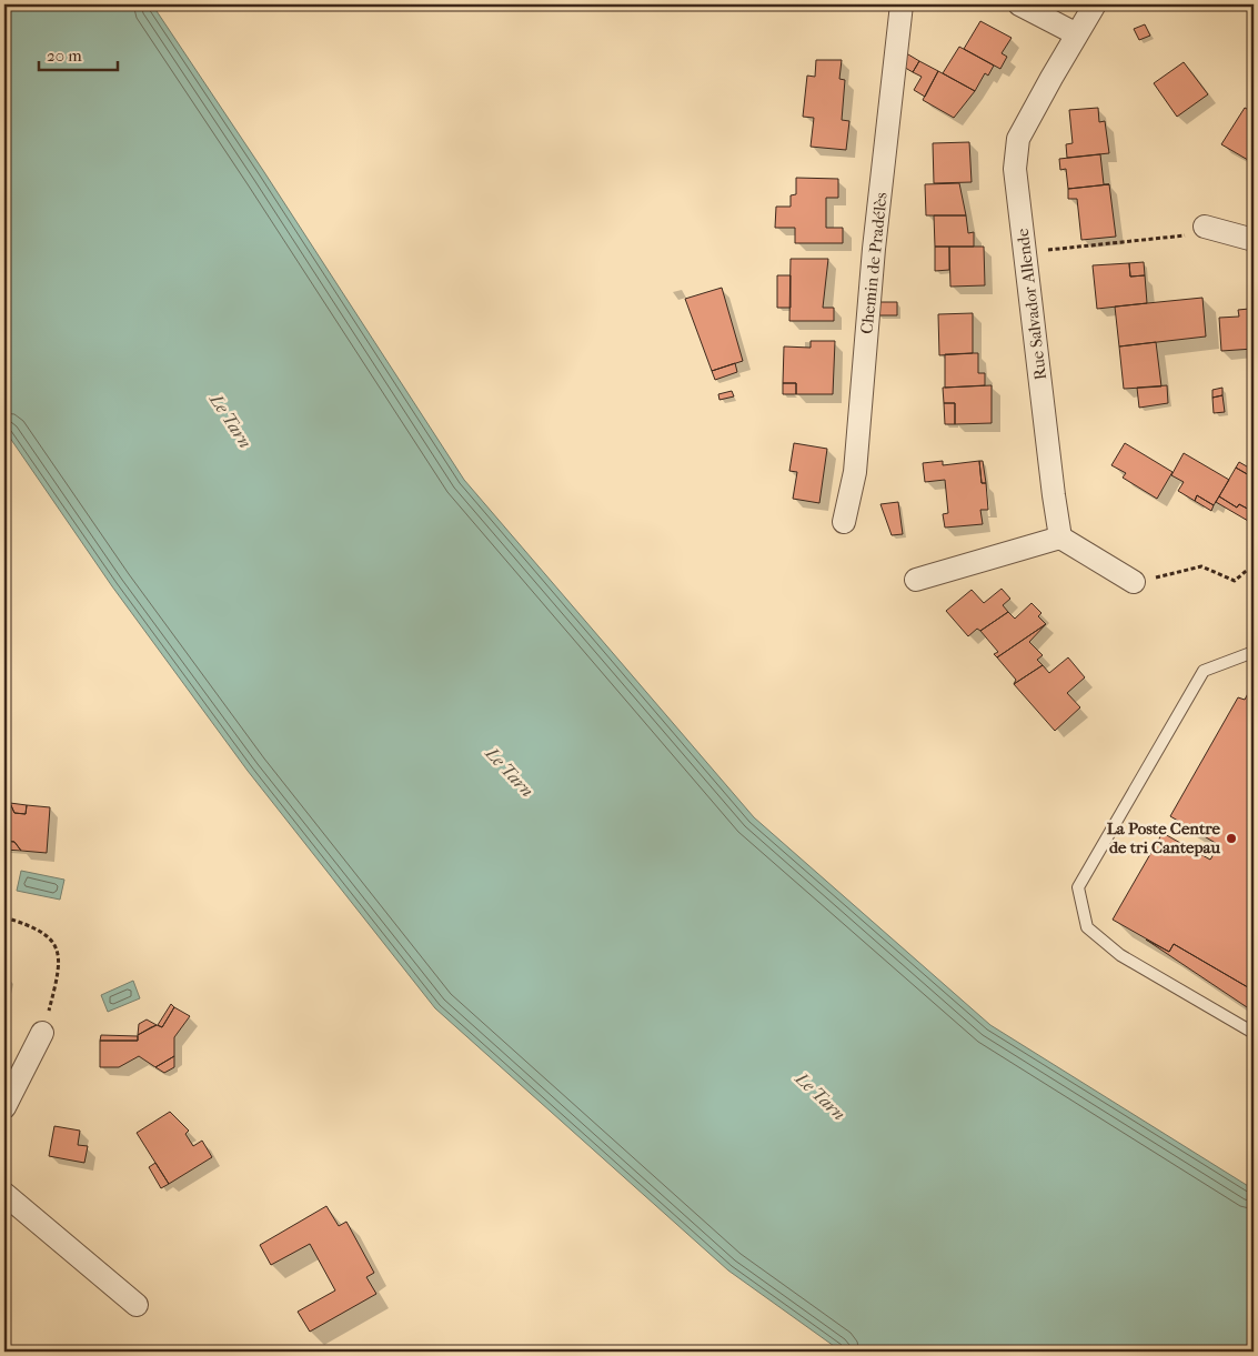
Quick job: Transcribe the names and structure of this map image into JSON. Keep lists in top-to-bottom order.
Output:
{
  "streets": {
    "street": ["Chemin de Pradélès", "Rue Salvador Allende"]
  },
  "water": ["Le Tarn"],
  "places": ["La Poste Centre de tri Cantepau"],
  "scale_bar": "20 m"
}
